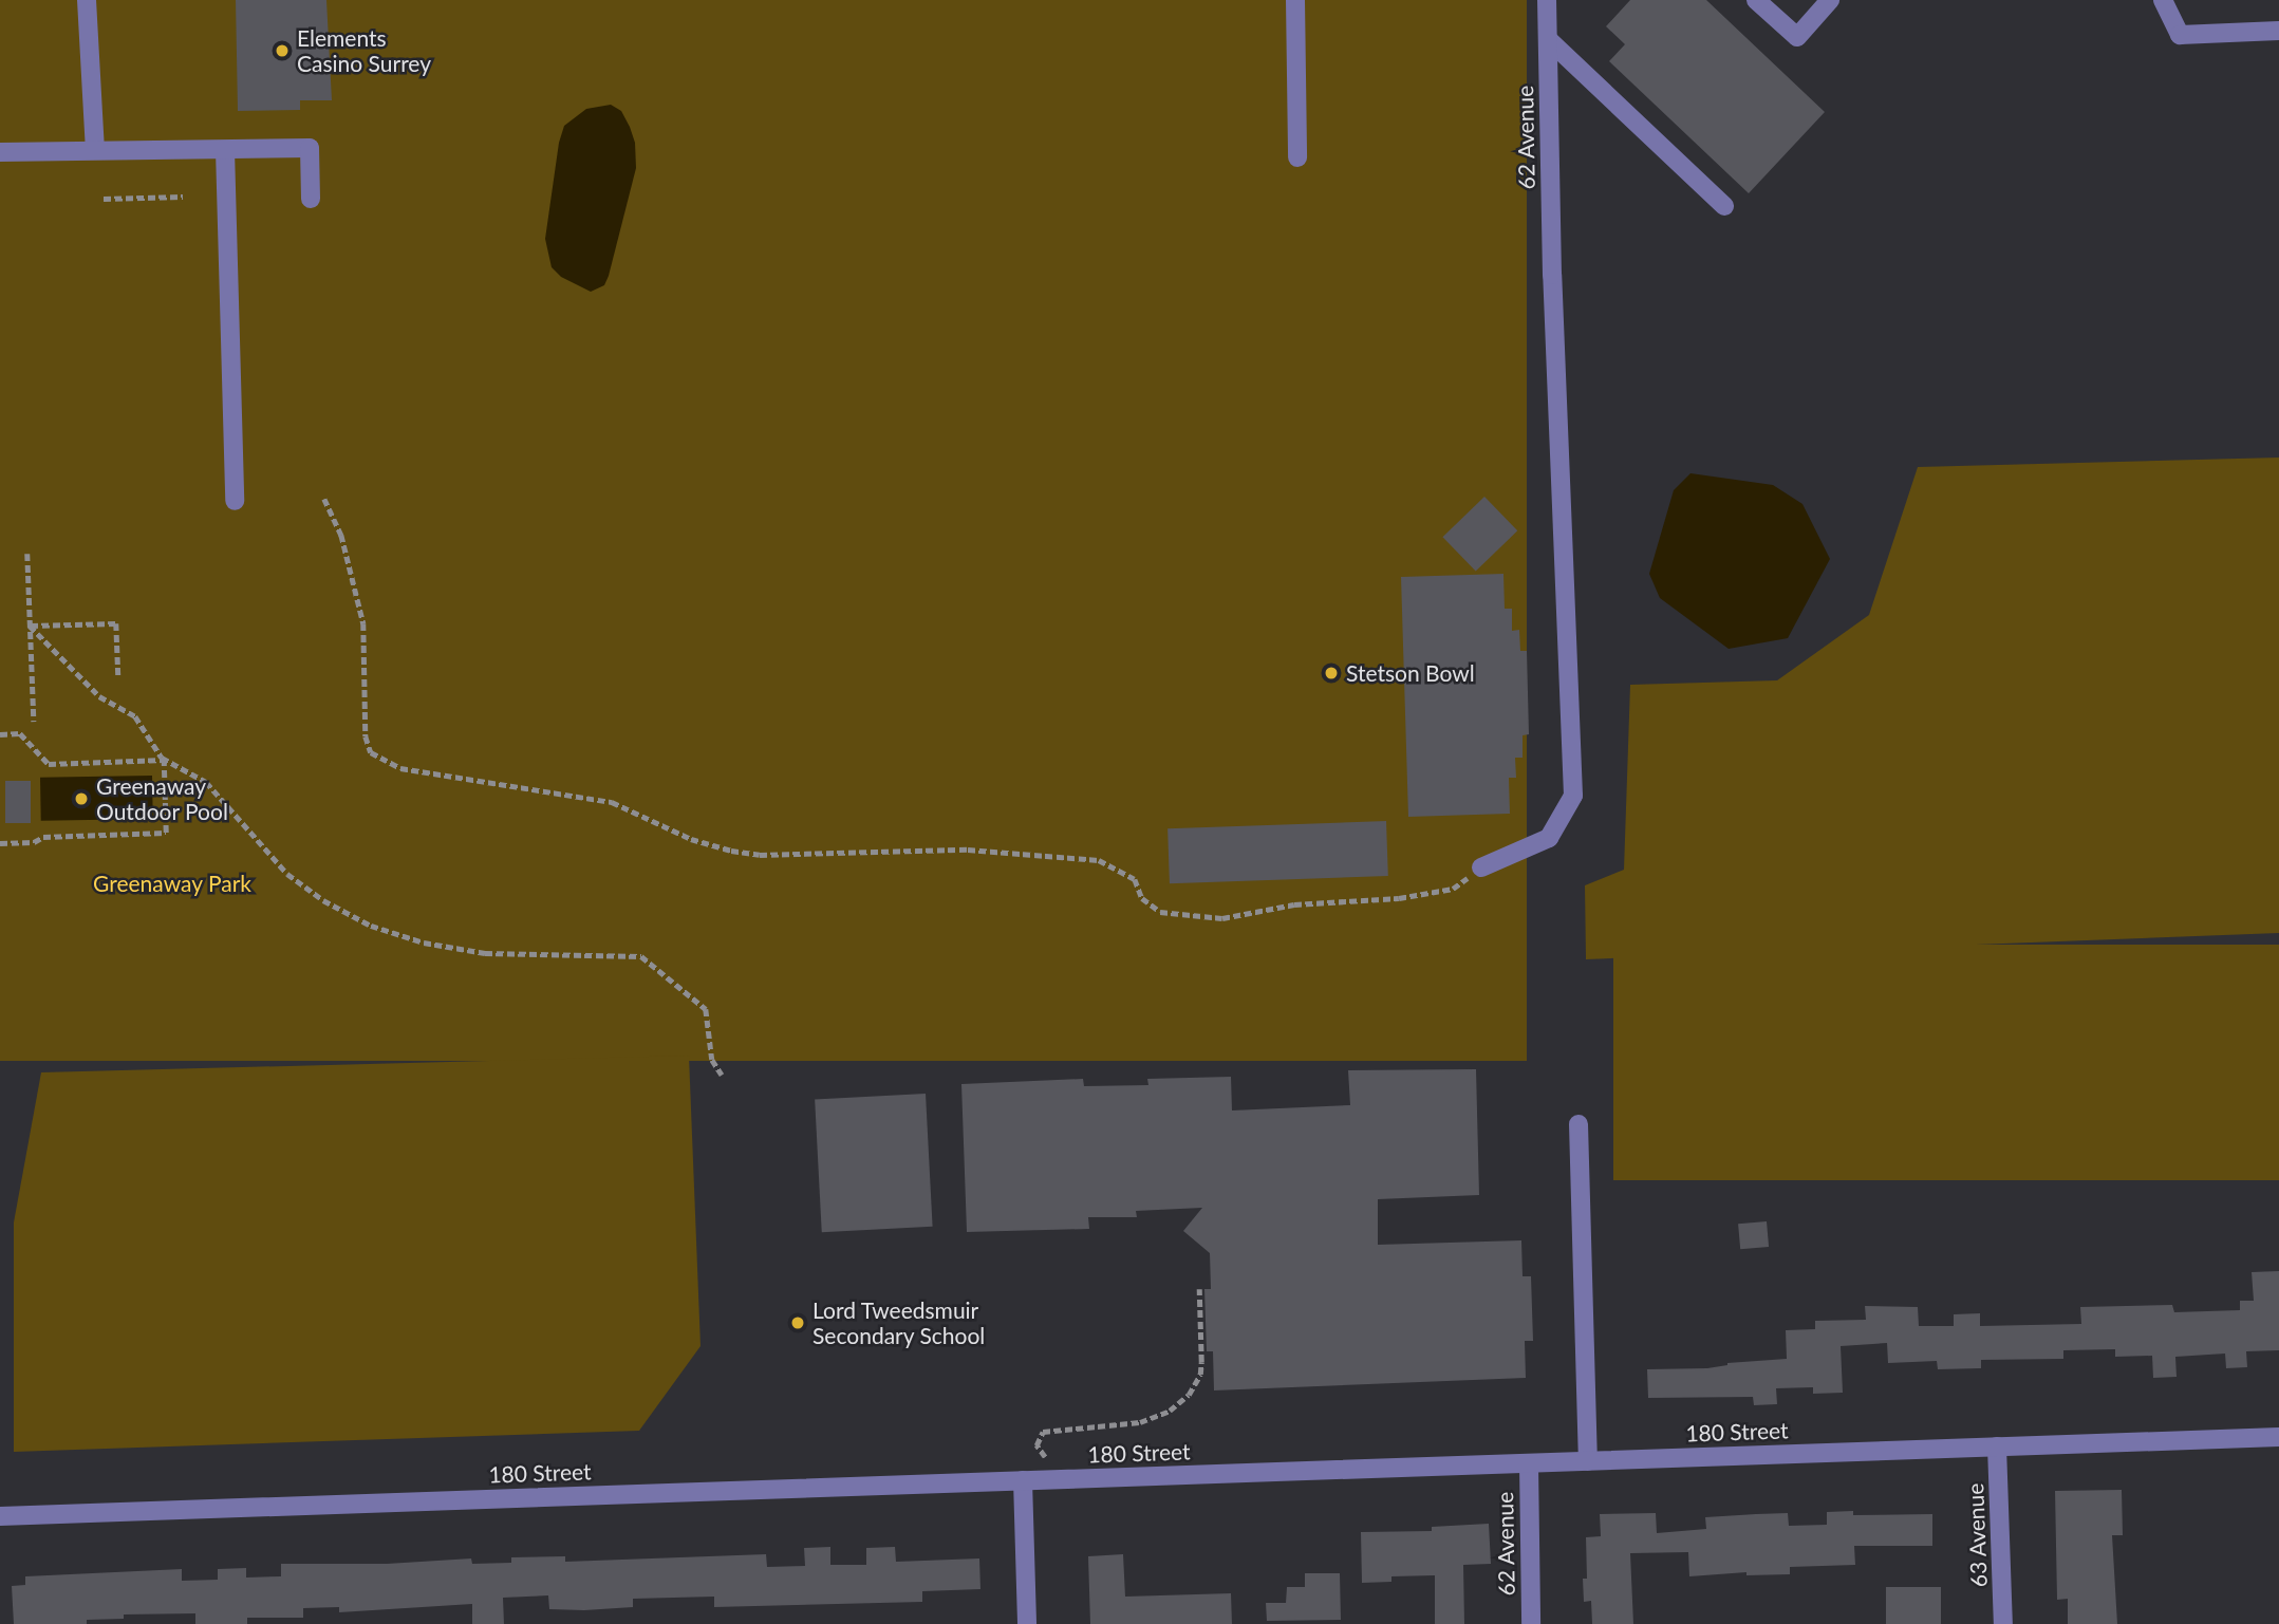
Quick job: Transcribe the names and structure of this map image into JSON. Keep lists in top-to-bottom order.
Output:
{
  "streets": {
    "street": ["62 Avenue", "180 Street", "63 Avenue"]
  },
  "crossings": [
    ["62 Avenue", "180 Street"],
    ["180 Street", "63 Avenue"]
  ],
  "parks": ["Greenaway Park"],
  "places": [
    "Elements Casino Surrey",
    "Stetson Bowl",
    "Greenaway Outdoor Pool",
    "Lord Tweedsmuir Secondary School"
  ]
}
